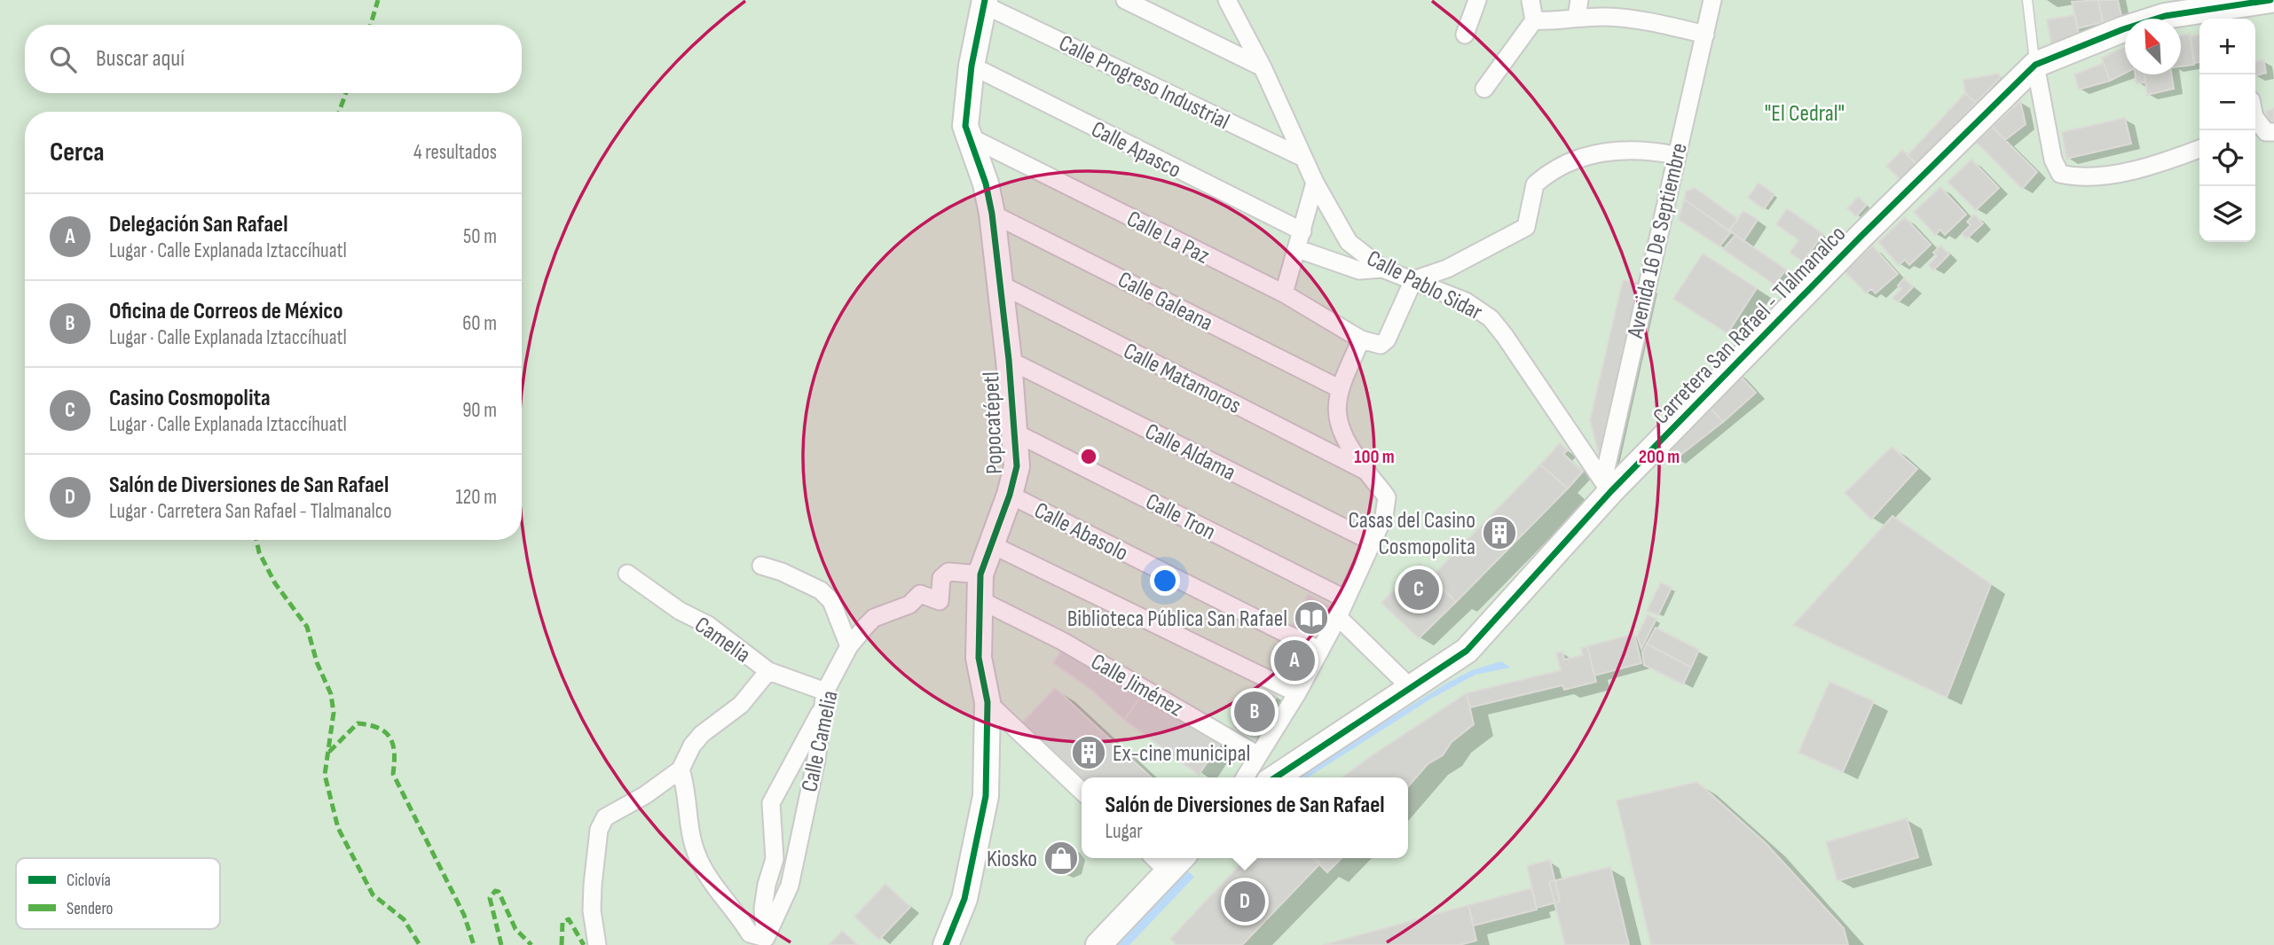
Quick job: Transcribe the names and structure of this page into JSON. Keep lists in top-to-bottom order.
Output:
{
  "streets": {
    "street": [
      "Calle Progreso Industrial",
      "Calle Apasco",
      "Calle La Paz",
      "Avenida 16 De Septiembre",
      "Calle Pablo Sidar",
      "Calle Galeana",
      "Carretera San Rafael - Tlalmanalco",
      "Calle Matamoros",
      "Popocatépetl",
      "Calle Aldama",
      "Calle Tron",
      "Calle Abasolo",
      "Camelia",
      "Calle Jiménez",
      "Calle Camelia"
    ]
  },
  "crossings": [
    ["Calle Progreso Industrial", "Calle Pablo Sidar"],
    ["Calle Progreso Industrial", "Popocatépetl"],
    ["Calle Apasco", "Popocatépetl"],
    ["Calle La Paz", "Popocatépetl"],
    ["Avenida 16 De Septiembre", "Calle Pablo Sidar"],
    ["Avenida 16 De Septiembre", "Carretera San Rafael - Tlalmanalco"],
    ["Calle Pablo Sidar", "Carretera San Rafael - Tlalmanalco"],
    ["Calle Galeana", "Popocatépetl"],
    ["Calle Matamoros", "Popocatépetl"],
    ["Popocatépetl", "Calle Aldama"],
    ["Popocatépetl", "Calle Tron"],
    ["Popocatépetl", "Calle Abasolo"],
    ["Popocatépetl", "Calle Jiménez"],
    ["Popocatépetl", "Calle Camelia"],
    ["Camelia", "Calle Camelia"]
  ],
  "parks": ["\"El Cedral\""],
  "places": {
    "building": ["Casas del Casino Cosmopolita", "Ex-cine municipal"],
    "library": ["Biblioteca Pública San Rafael"],
    "shop": ["Kiosko"]
  },
  "legend": ["Ciclovía", "Sendero"],
  "north": "top left",
  "page": {
    "map_buttons": ["+", "−"],
    "search": "Buscar aquí",
    "heading": ["Cerca", "4 resultados"],
    "list": [
      {
        "mark": "A",
        "name": "Delegación San Rafael",
        "note": "Lugar · Calle Explanada Iztaccíhuatl",
        "value": "50 m"
      },
      {
        "mark": "B",
        "name": "Oficina de Correos de México",
        "note": "Lugar · Calle Explanada Iztaccíhuatl",
        "value": "60 m"
      },
      {
        "mark": "C",
        "name": "Casino Cosmopolita",
        "note": "Lugar · Calle Explanada Iztaccíhuatl",
        "value": "90 m"
      },
      {
        "mark": "D",
        "name": "Salón de Diversiones de San Rafael",
        "note": "Lugar · Carretera San Rafael - Tlalmanalco",
        "value": "120 m"
      }
    ],
    "pins": [
      "C",
      "A",
      "B",
      "D"
    ],
    "popup": ["Salón de Diversiones de San Rafael", "Lugar"]
  },
  "rings": ["100 m", "200 m"]
}
